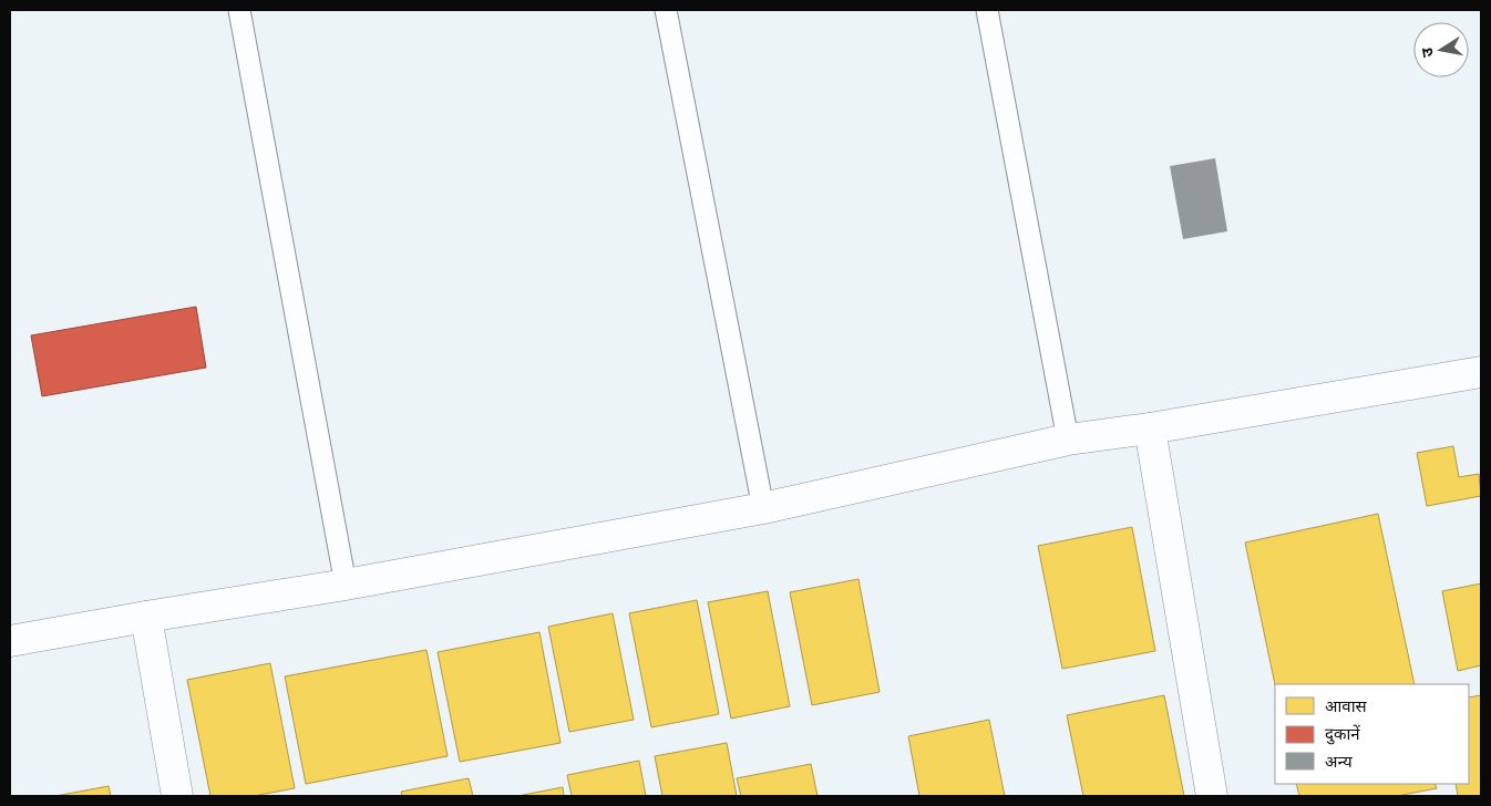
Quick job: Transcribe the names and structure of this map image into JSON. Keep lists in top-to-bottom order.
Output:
{
  "legend": ["आवास", "दुकानें", "अन्य"],
  "north": "left"
}
